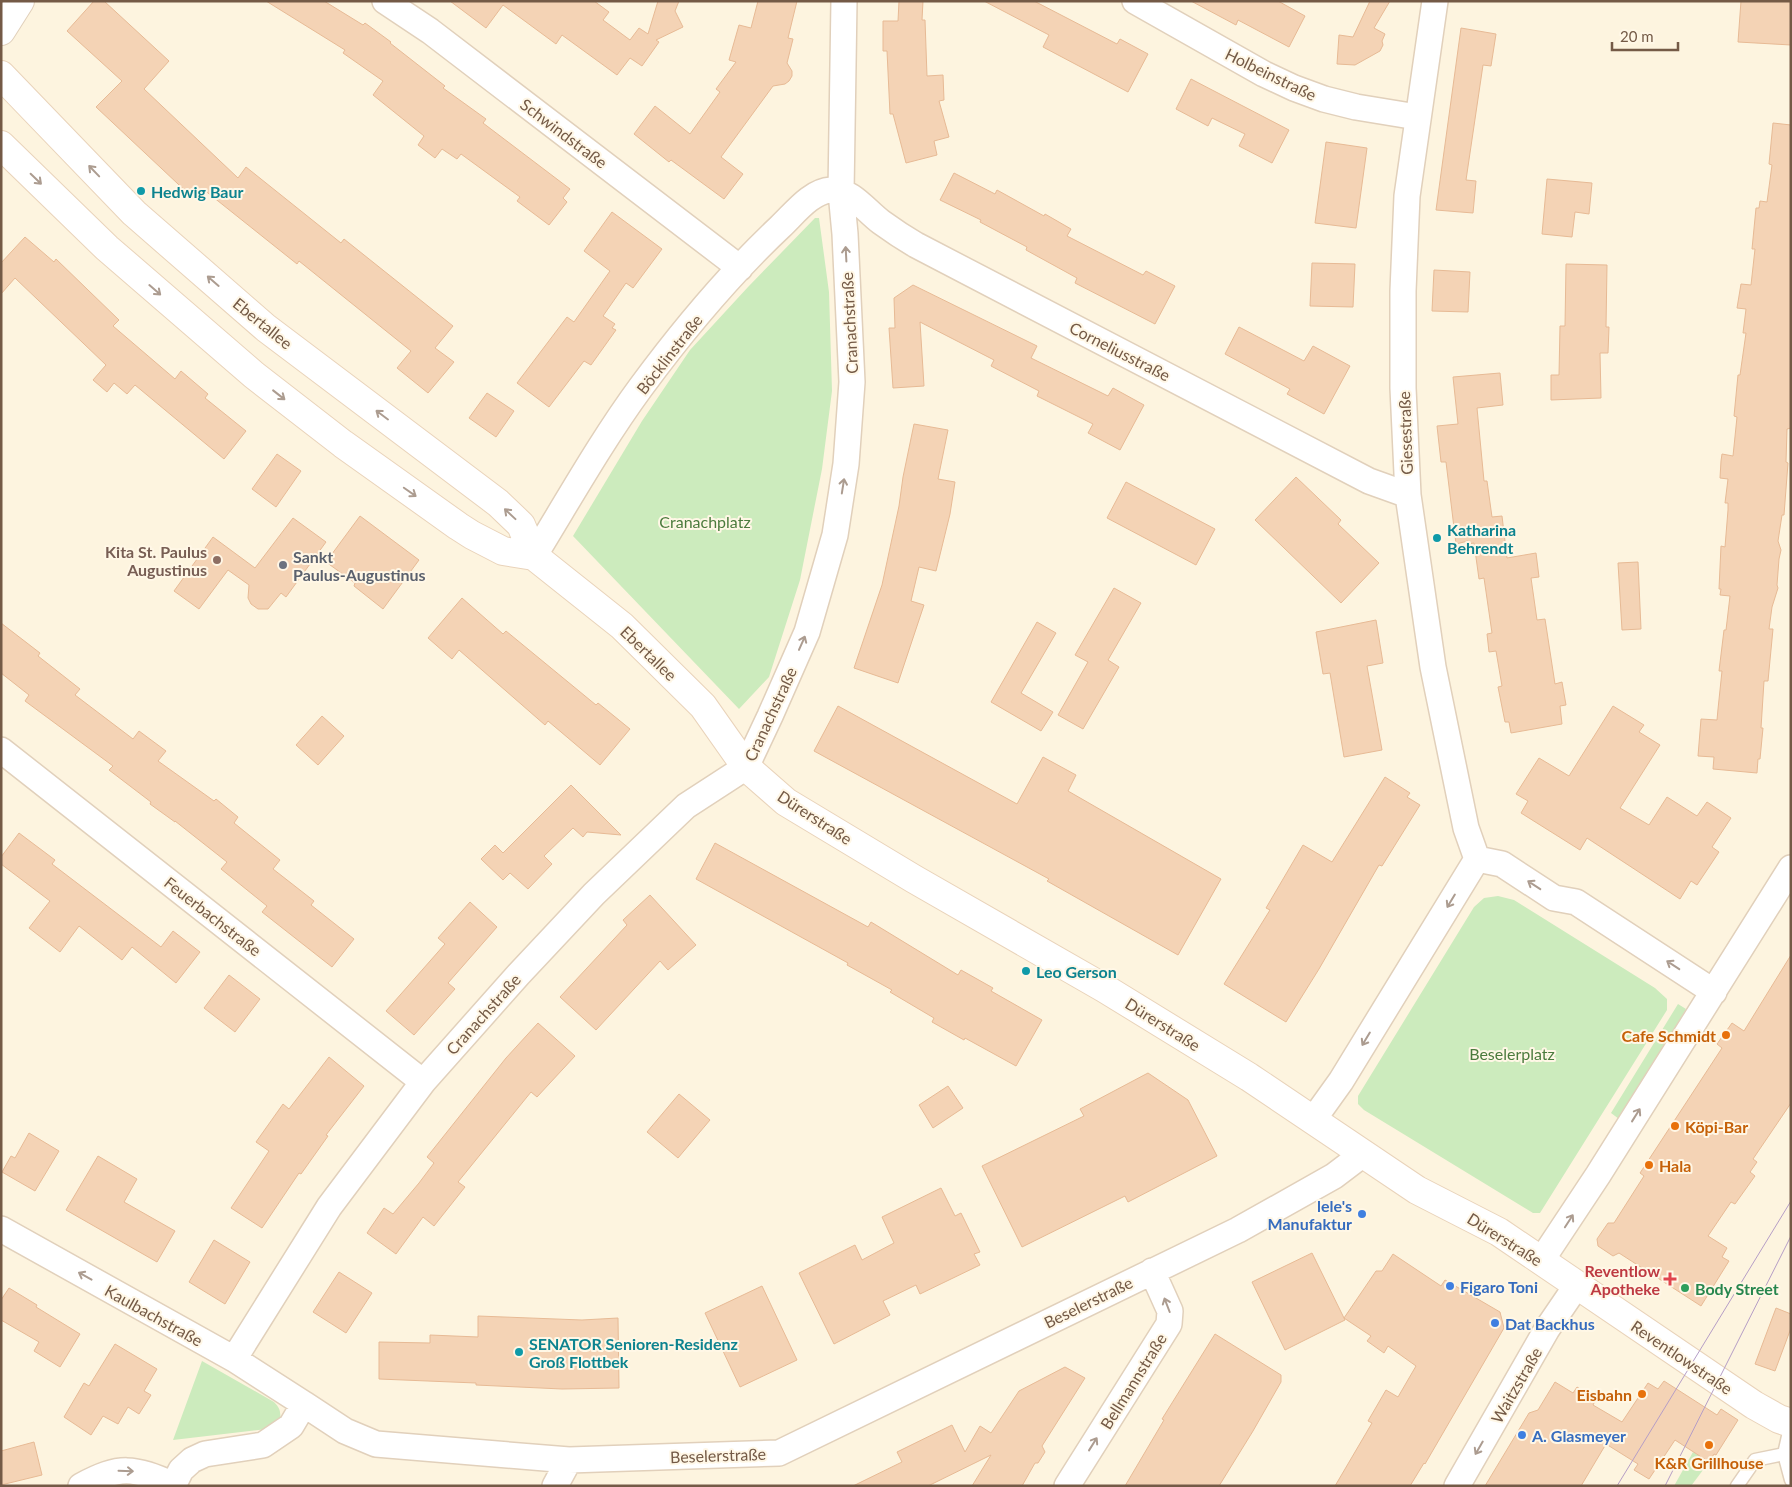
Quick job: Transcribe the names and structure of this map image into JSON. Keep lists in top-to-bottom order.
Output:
{
  "streets": {
    "main road": ["Ebertallee", "Dürerstraße", "Reventlowstraße"],
    "street": [
      "Holbeinstraße",
      "Schwindstraße",
      "Cranachstraße",
      "Corneliusstraße",
      "Böcklinstraße",
      "Giesestraße",
      "Feuerbachstraße",
      "Beselerstraße",
      "Kaulbachstraße",
      "Bellmannstraße",
      "Waitzstraße"
    ]
  },
  "crossings": [
    ["Holbeinstraße", "Giesestraße"],
    ["Schwindstraße", "Böcklinstraße"],
    ["Ebertallee", "Cranachstraße"],
    ["Ebertallee", "Böcklinstraße"],
    ["Ebertallee", "Dürerstraße"],
    ["Cranachstraße", "Corneliusstraße"],
    ["Cranachstraße", "Böcklinstraße"],
    ["Cranachstraße", "Dürerstraße"],
    ["Cranachstraße", "Feuerbachstraße"],
    ["Cranachstraße", "Kaulbachstraße"],
    ["Corneliusstraße", "Böcklinstraße"],
    ["Corneliusstraße", "Giesestraße"],
    ["Dürerstraße", "Beselerstraße"],
    ["Dürerstraße", "Reventlowstraße"],
    ["Dürerstraße", "Waitzstraße"],
    ["Beselerstraße", "Kaulbachstraße"],
    ["Beselerstraße", "Bellmannstraße"],
    ["Reventlowstraße", "Waitzstraße"]
  ],
  "one_way": [
    "Cranachstraße",
    "Kaulbachstraße",
    "Bellmannstraße",
    "Waitzstraße"
  ],
  "parks": ["Cranachplatz", "Beselerplatz"],
  "places": {
    "other": [
      "Hedwig Baur",
      "Katharina Behrendt",
      "Kita St. Paulus Augustinus",
      "Sankt Paulus-Augustinus",
      "Leo Gerson",
      "Cafe Schmidt",
      "Köpi-Bar",
      "Hala",
      "lele's Manufaktur",
      "Figaro Toni",
      "Body Street",
      "Dat Backhus",
      "SENATOR Senioren-Residenz Groß Flottbek",
      "Eisbahn",
      "A. Glasmeyer",
      "K&R Grillhouse"
    ],
    "health": ["Reventlow Apotheke"]
  },
  "scale_bar": "20 m"
}
